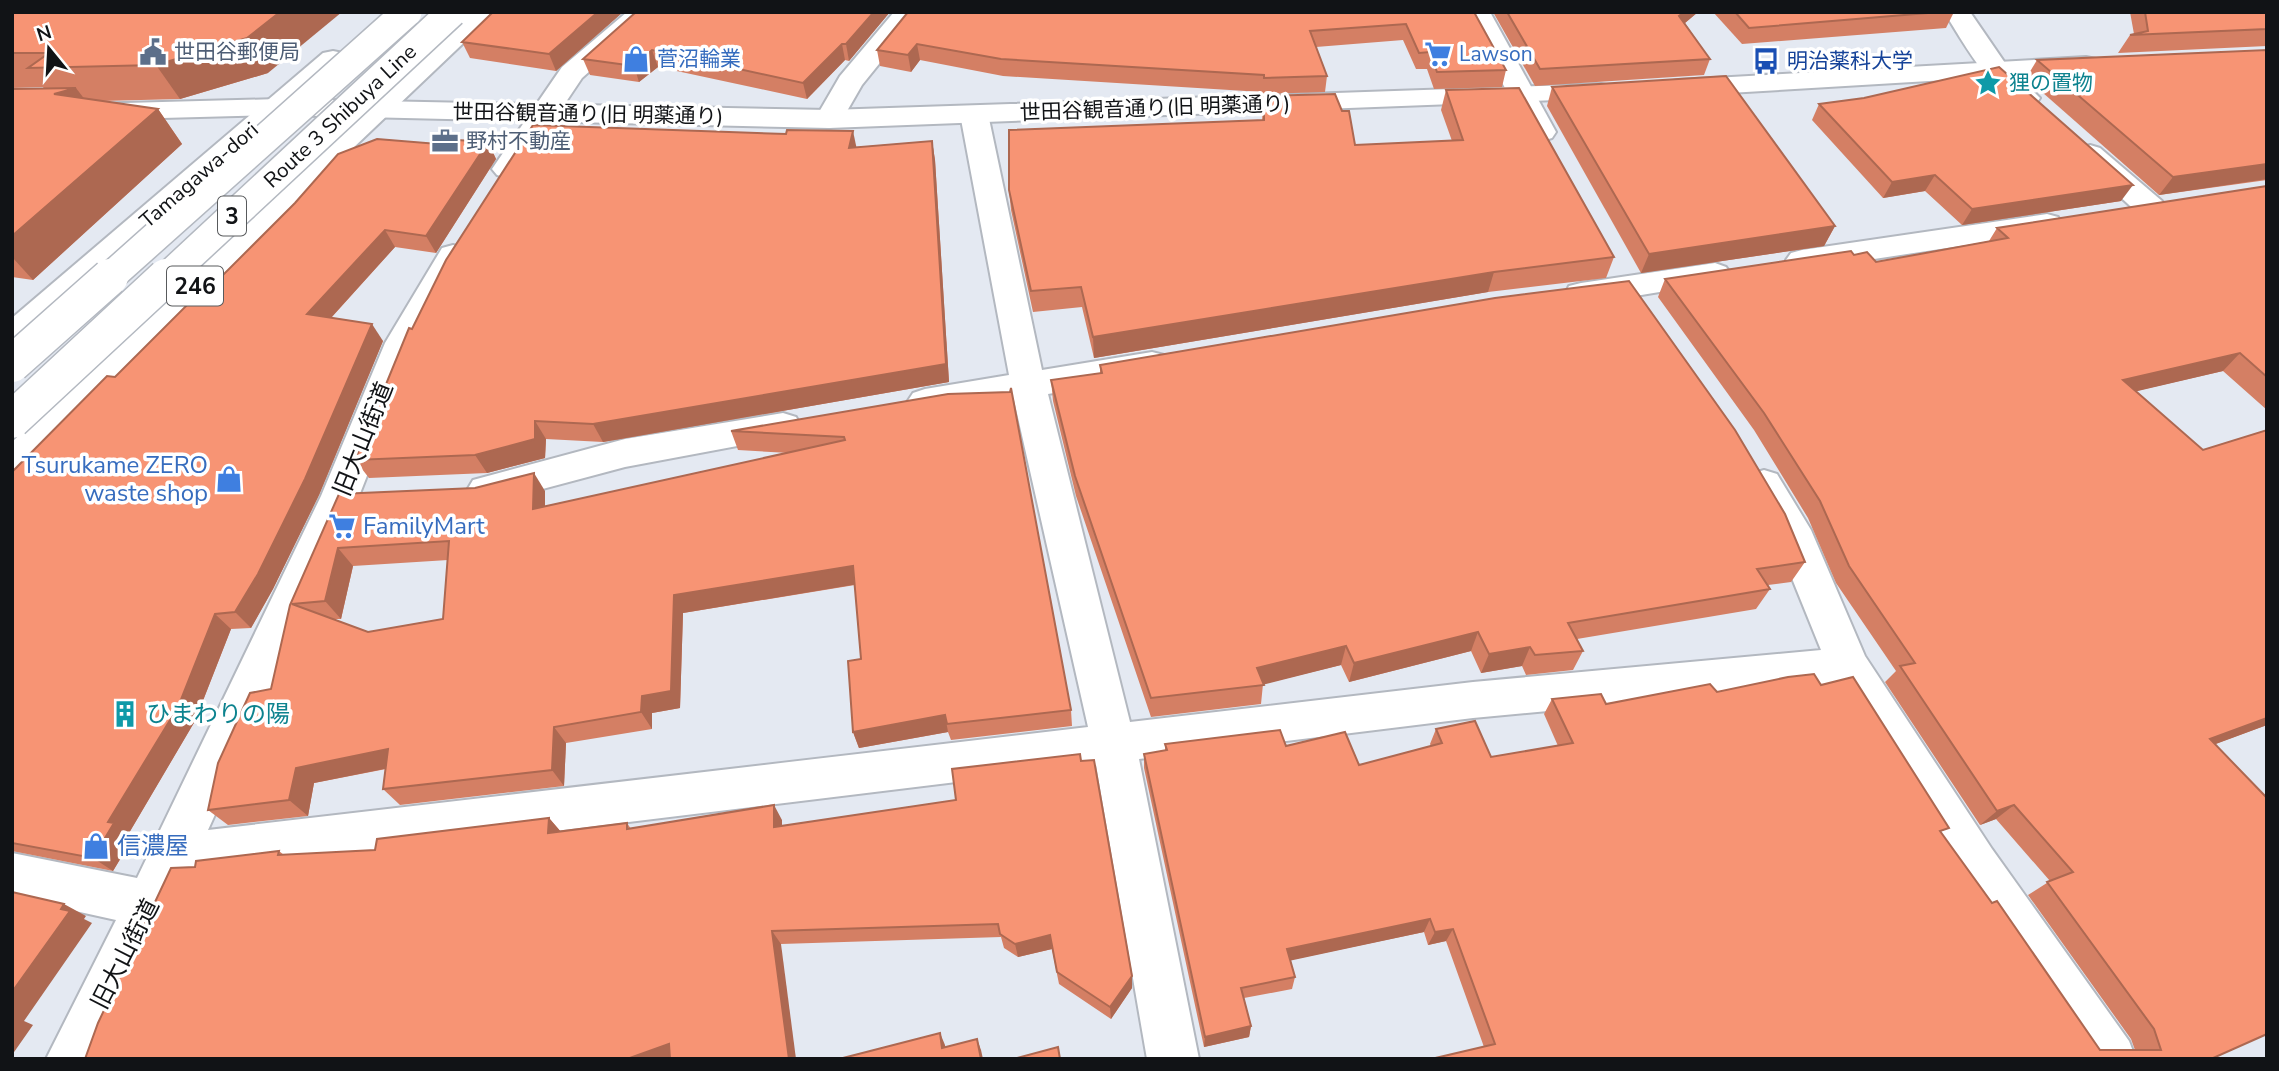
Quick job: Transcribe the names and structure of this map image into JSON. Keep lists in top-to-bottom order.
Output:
{
  "streets": {
    "main road": [
      "世田谷観音通り(旧 明薬通り)",
      "Route 3 Shibuya Line",
      "Tamagawa-dori",
      "3",
      "246",
      "旧大山街道"
    ]
  },
  "crossings": [
    ["世田谷観音通り(旧 明薬通り)", "Tamagawa-dori"],
    ["世田谷観音通り(旧 明薬通り)", "246"]
  ],
  "places": {
    "public building": ["世田谷郵便局"],
    "supermarket": ["Lawson", "FamilyMart"],
    "shop": ["菅沼輪業", "Tsurukame ZERO waste shop", "信濃屋"],
    "bus stop": ["明治薬科大学"],
    "place": ["狸の置物"],
    "office": ["野村不動産"],
    "building": ["ひまわりの陽"]
  },
  "north": "top"
}
